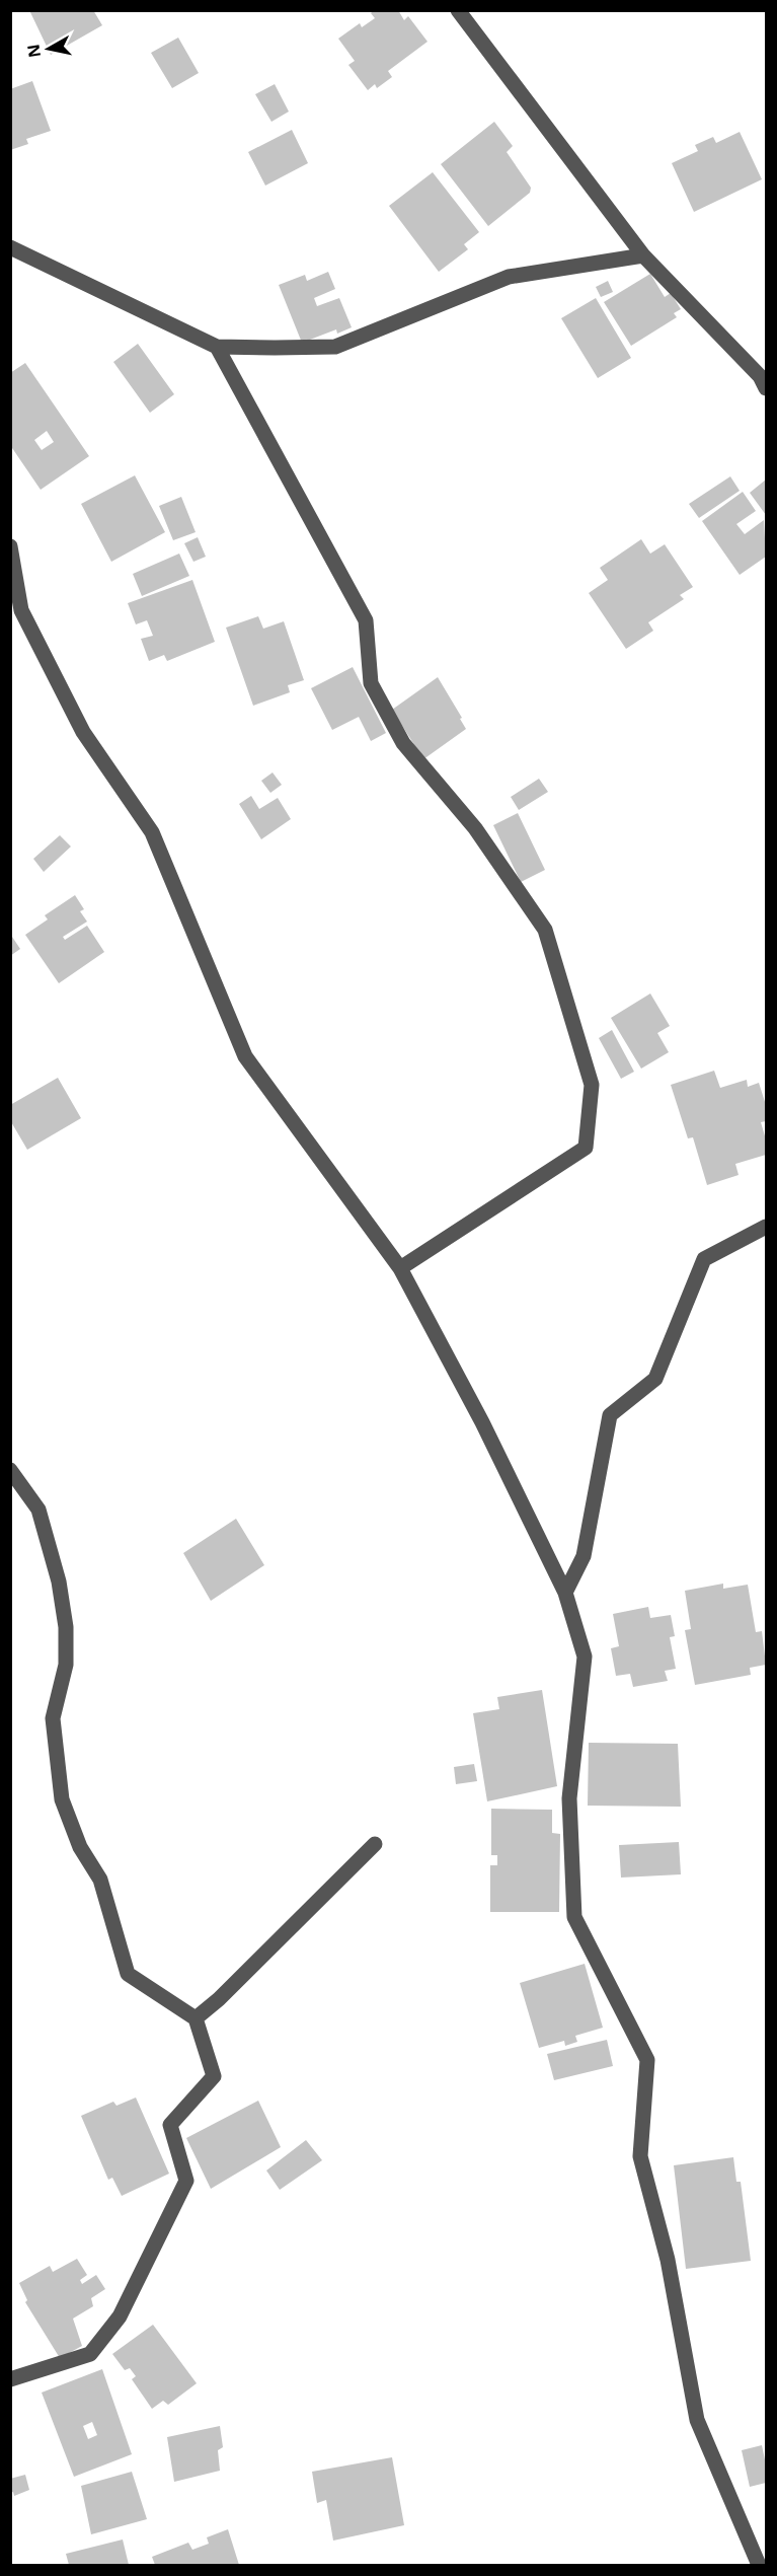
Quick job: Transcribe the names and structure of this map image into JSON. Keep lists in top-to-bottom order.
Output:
{
  "north": "left"
}
